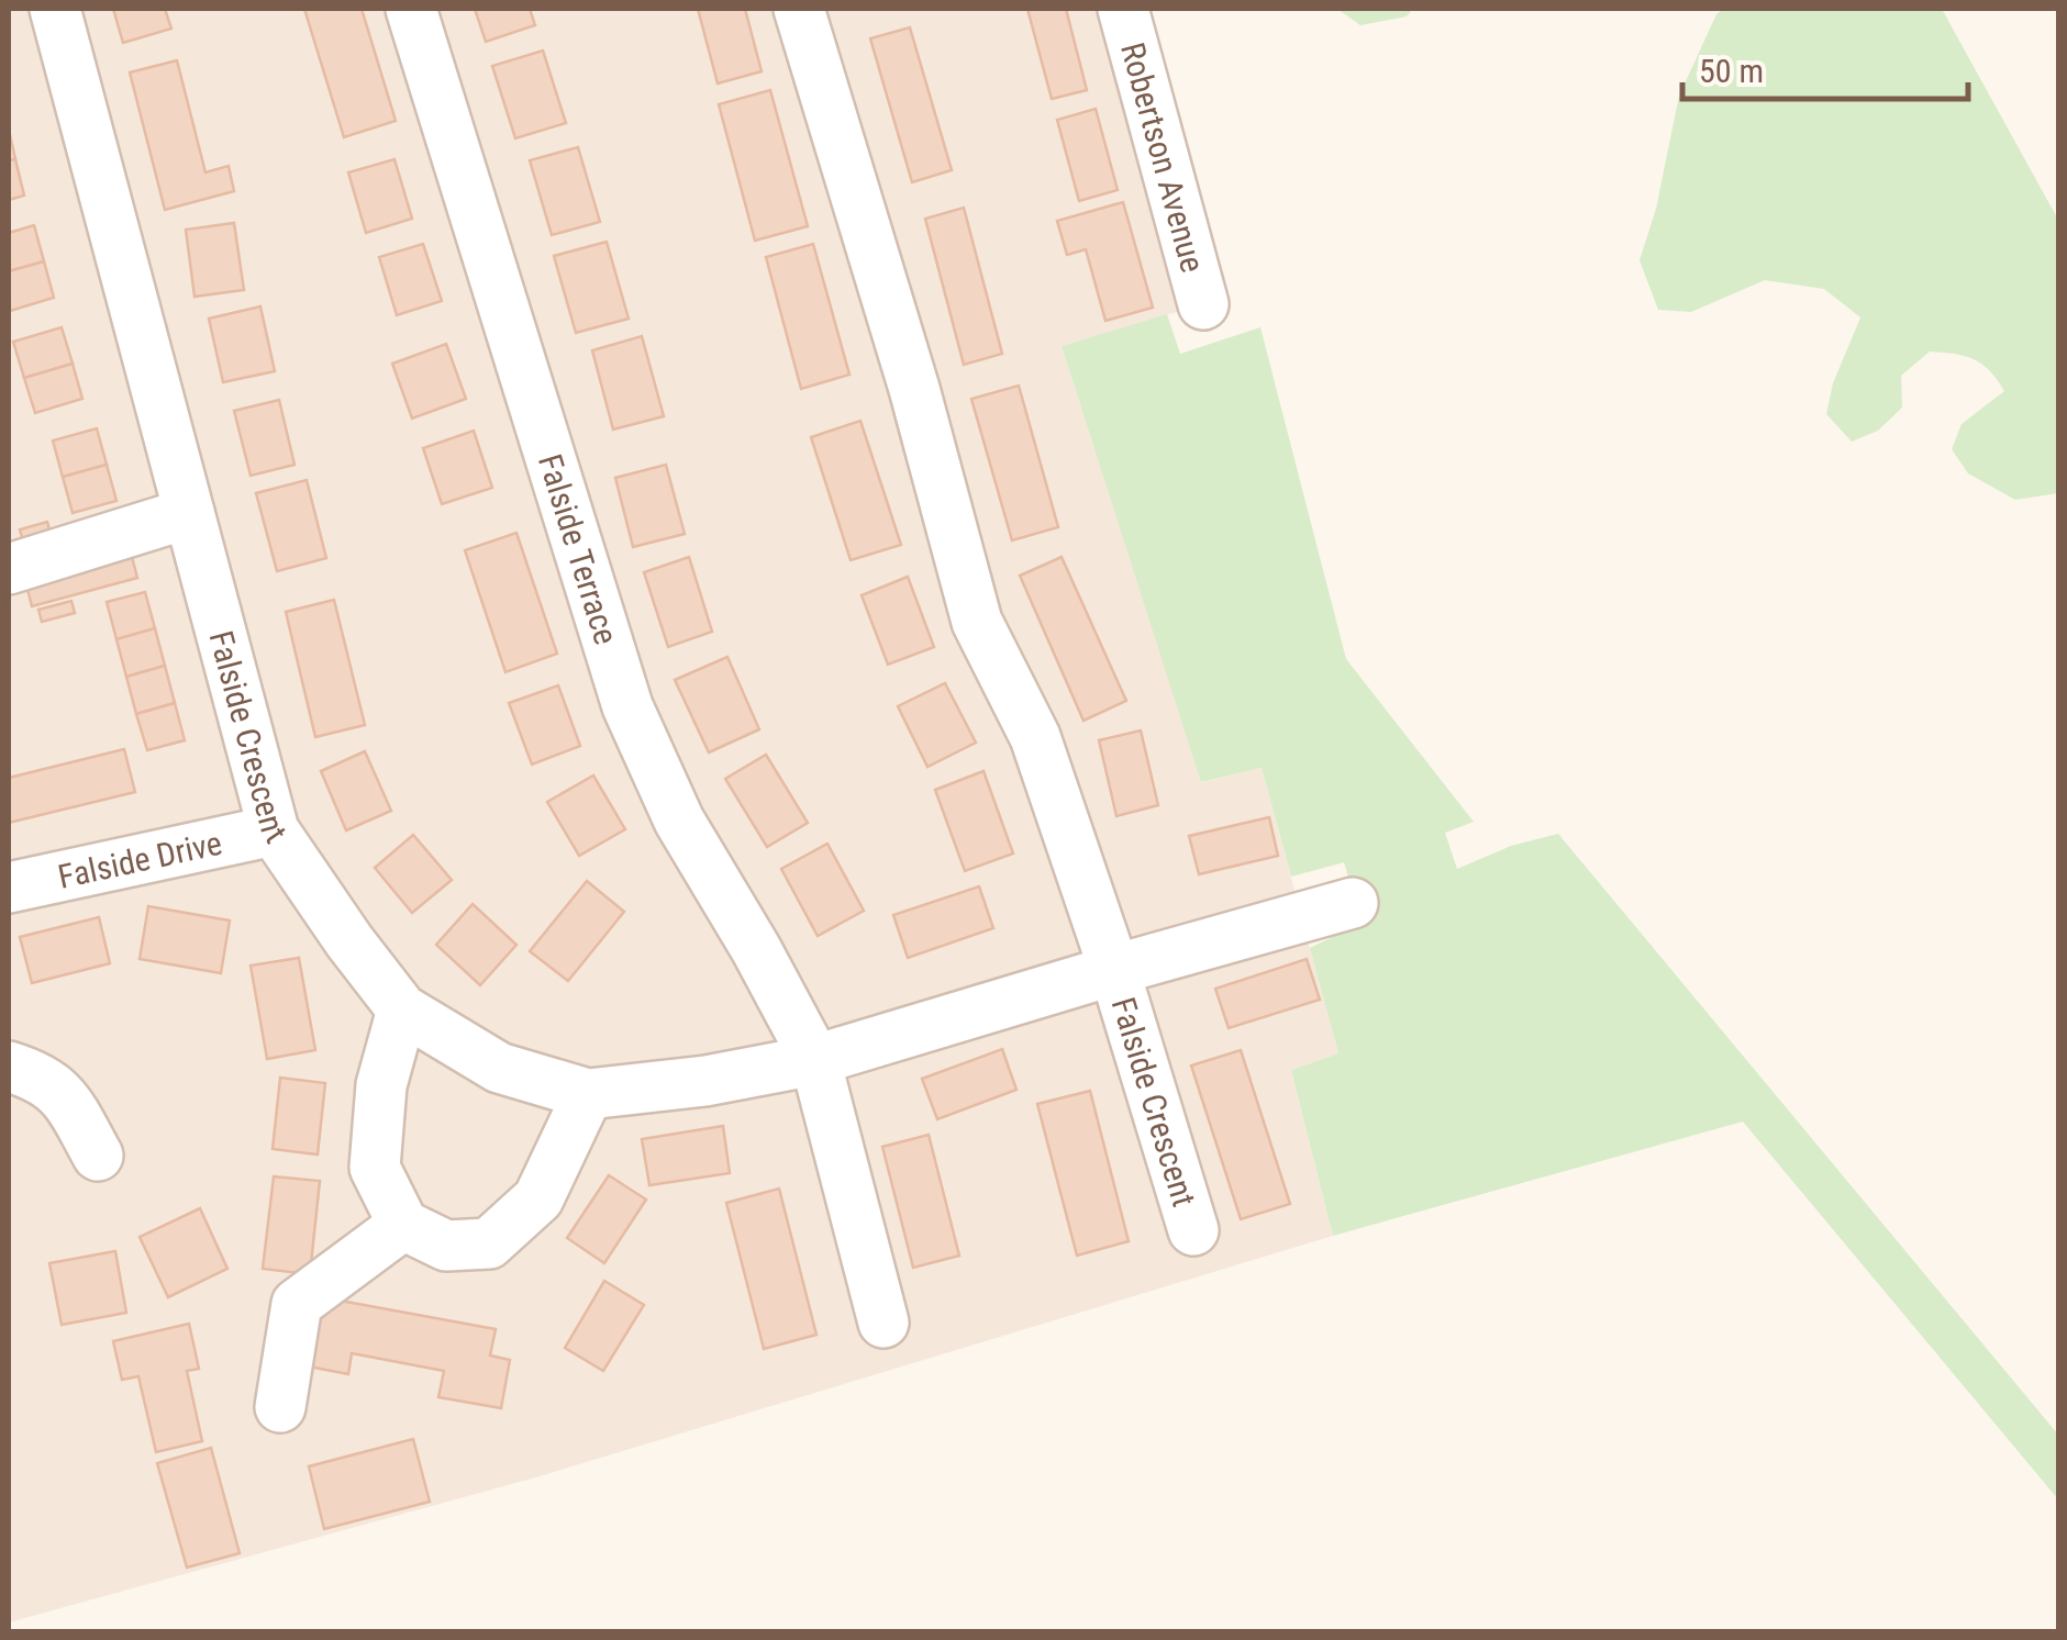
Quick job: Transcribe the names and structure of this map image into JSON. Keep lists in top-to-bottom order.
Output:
{
  "streets": {
    "street": [
      "Robertson Avenue",
      "Falside Terrace",
      "Falside Crescent",
      "Falside Drive"
    ]
  },
  "crossings": [
    ["Falside Terrace", "Falside Crescent"],
    ["Falside Crescent", "Falside Drive"]
  ],
  "scale_bar": "50 m"
}
